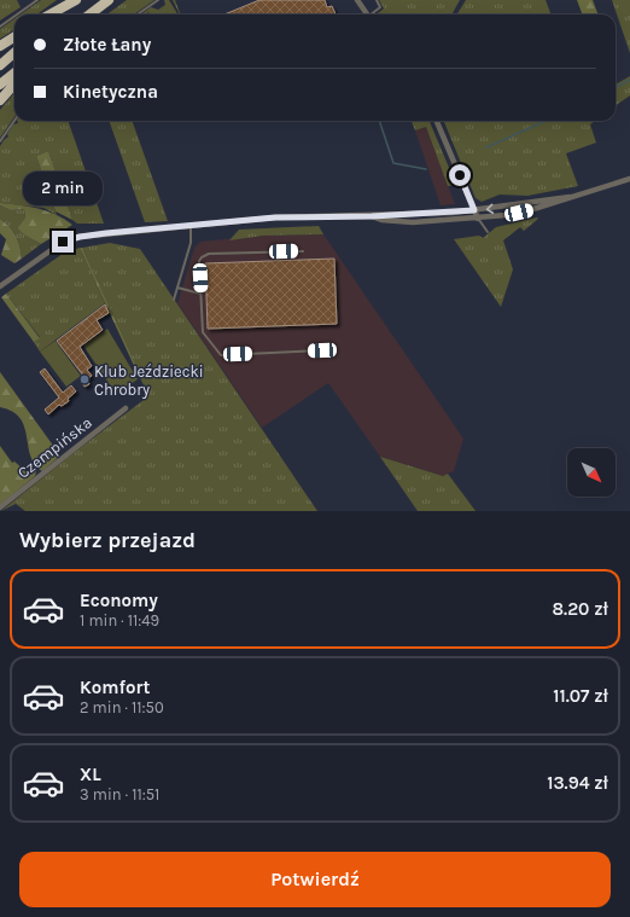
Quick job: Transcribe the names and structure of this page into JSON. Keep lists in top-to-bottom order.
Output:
{
  "streets": {
    "street": ["Czempińska"]
  },
  "places": ["Klub Jeździecki Chrobry"],
  "north": "bottom right",
  "page": {
    "banner": ["Złote Łany", "Kinetyczna"],
    "bubble": "2 min",
    "heading": "Wybierz przejazd",
    "list": [
      {
        "name": "Economy",
        "note": "1 min · 11:49",
        "value": "8.20 zł"
      },
      {
        "name": "Komfort",
        "note": "2 min · 11:50",
        "value": "11.07 zł"
      },
      {
        "name": "XL",
        "note": "3 min · 11:51",
        "value": "13.94 zł"
      }
    ],
    "buttons": "Potwierdź"
  }
}
